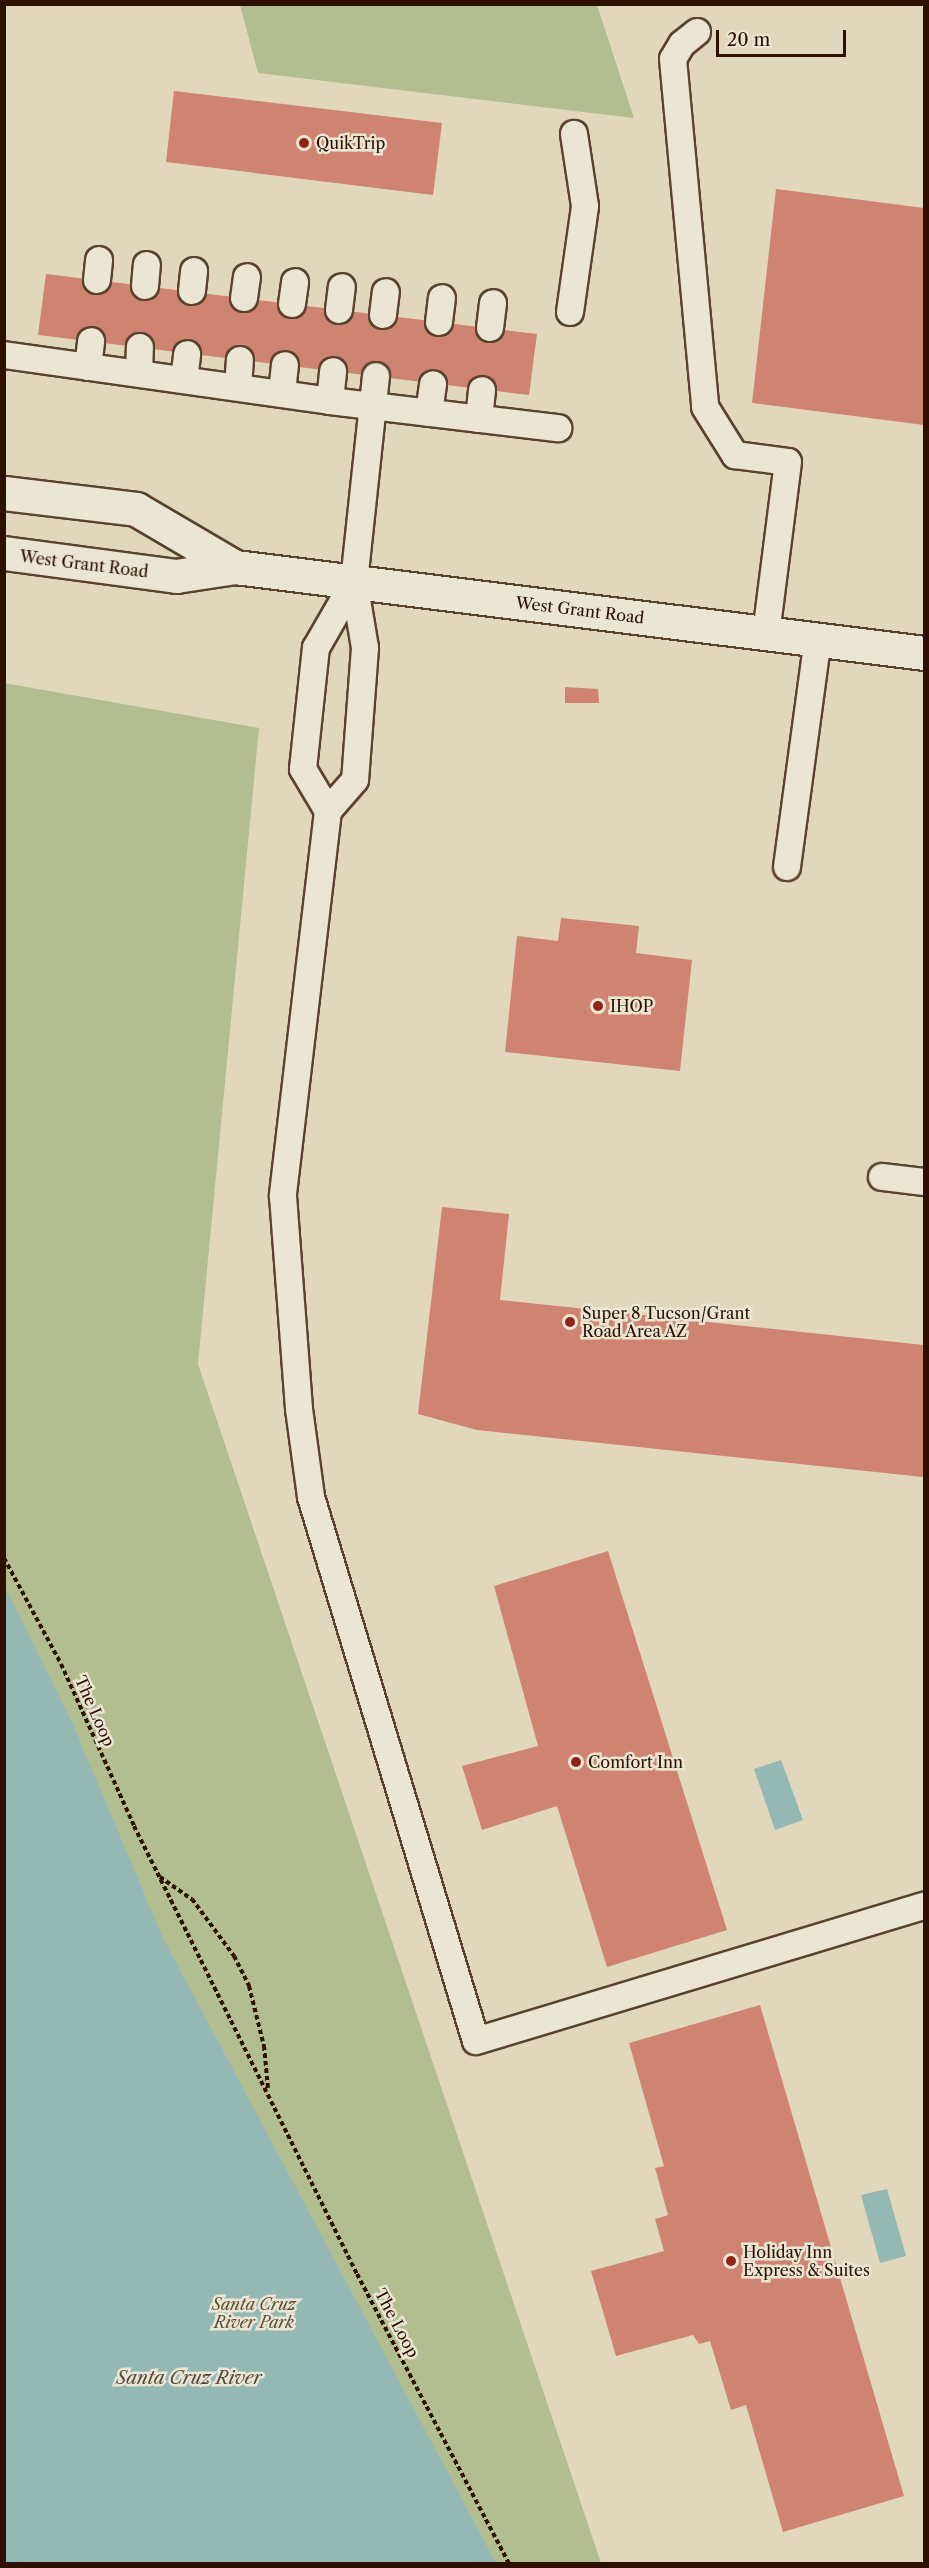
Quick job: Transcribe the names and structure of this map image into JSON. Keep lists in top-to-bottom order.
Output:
{
  "streets": {
    "main road": ["West Grant Road"],
    "path": ["The Loop"]
  },
  "water": ["Santa Cruz River"],
  "parks": ["Santa Cruz River Park"],
  "places": [
    "QuikTrip",
    "IHOP",
    "Super 8 Tucson/Grant Road Area AZ",
    "Comfort Inn",
    "Holiday Inn Express & Suites"
  ],
  "scale_bar": "20 m"
}
